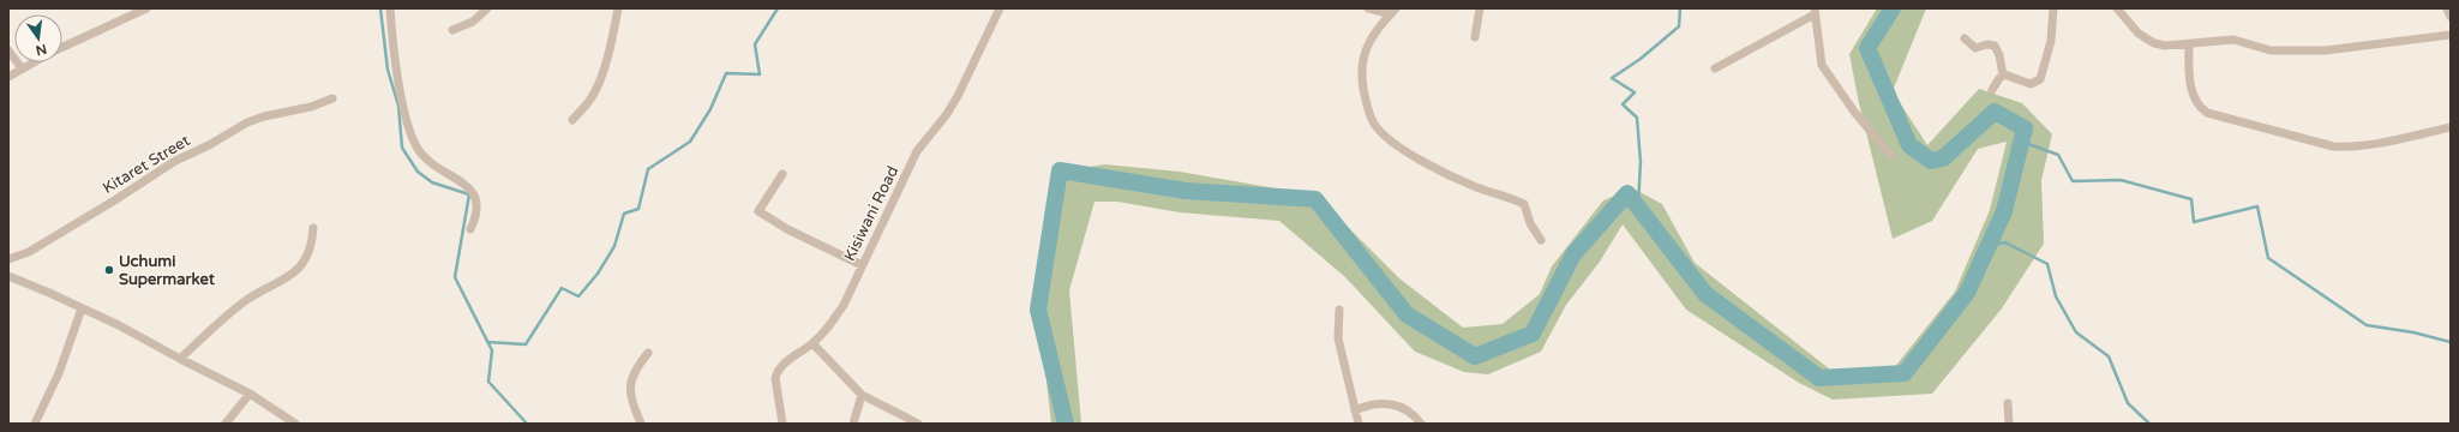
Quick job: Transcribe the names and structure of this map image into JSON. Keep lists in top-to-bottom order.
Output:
{
  "streets": {
    "street": ["Kitaret Street", "Kisiwani Road"]
  },
  "places": ["Uchumi Supermarket"],
  "north": "bottom"
}
